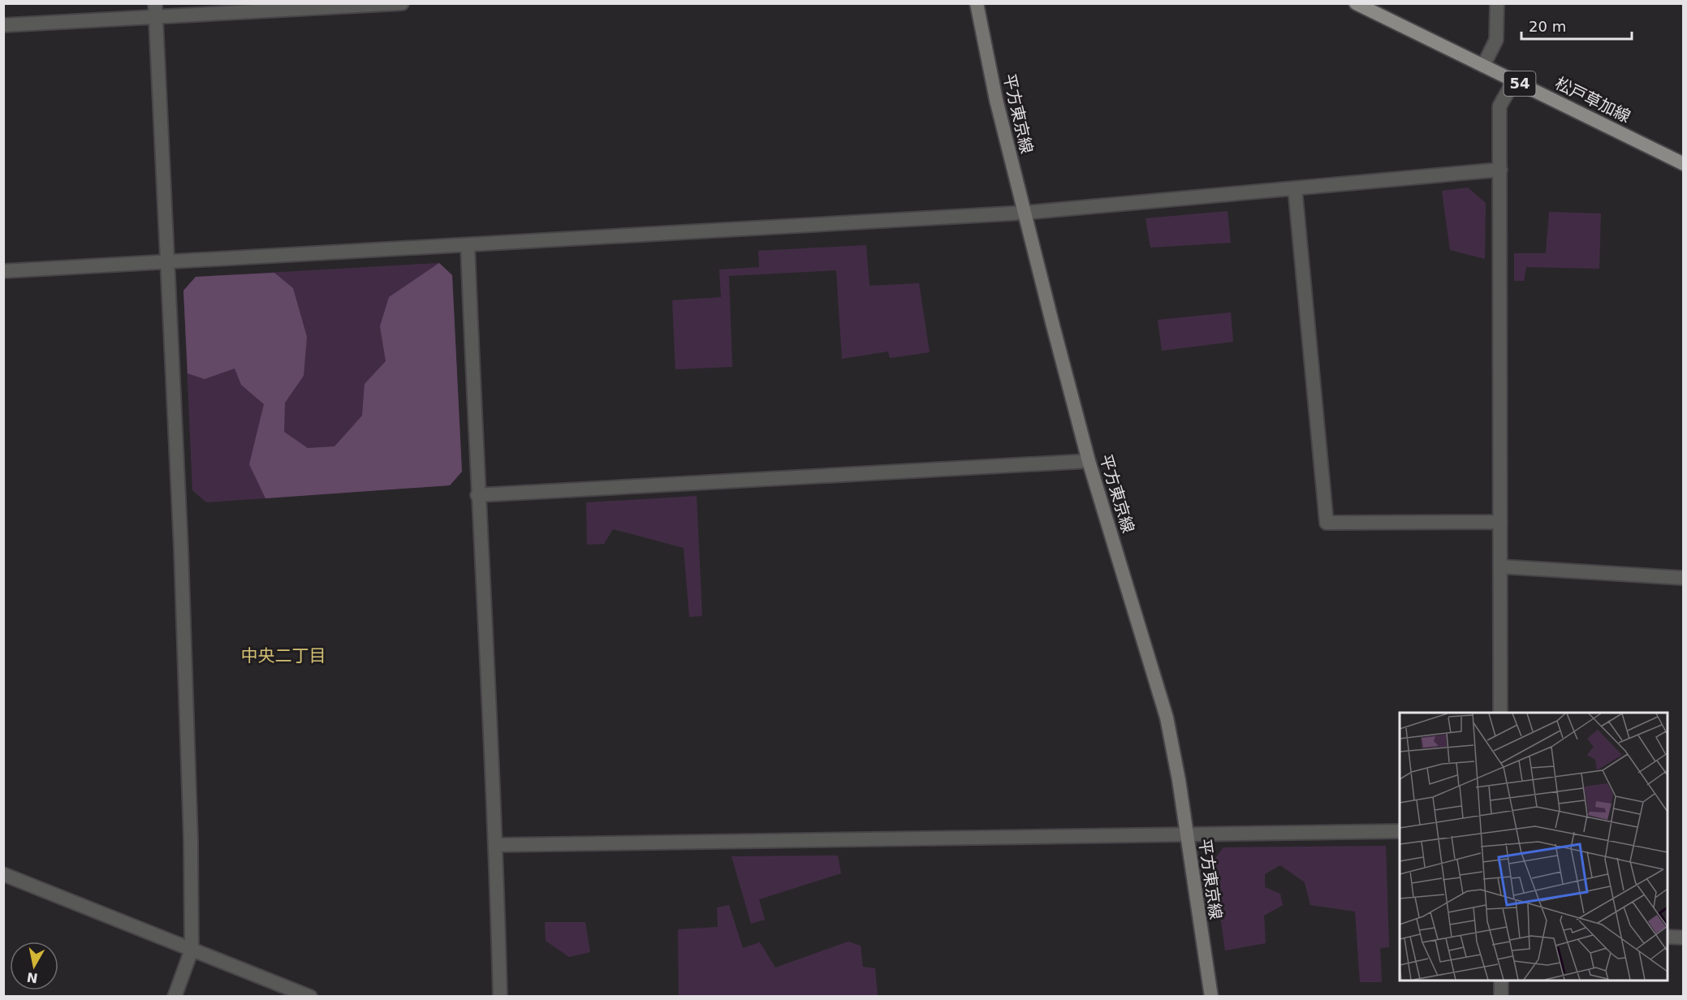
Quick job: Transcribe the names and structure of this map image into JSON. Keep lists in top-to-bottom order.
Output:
{
  "streets": {
    "main road": ["54", "松戸草加線", "平方東京線"]
  },
  "districts": ["中央二丁目"],
  "scale_bar": "20 m",
  "north": "bottom"
}
